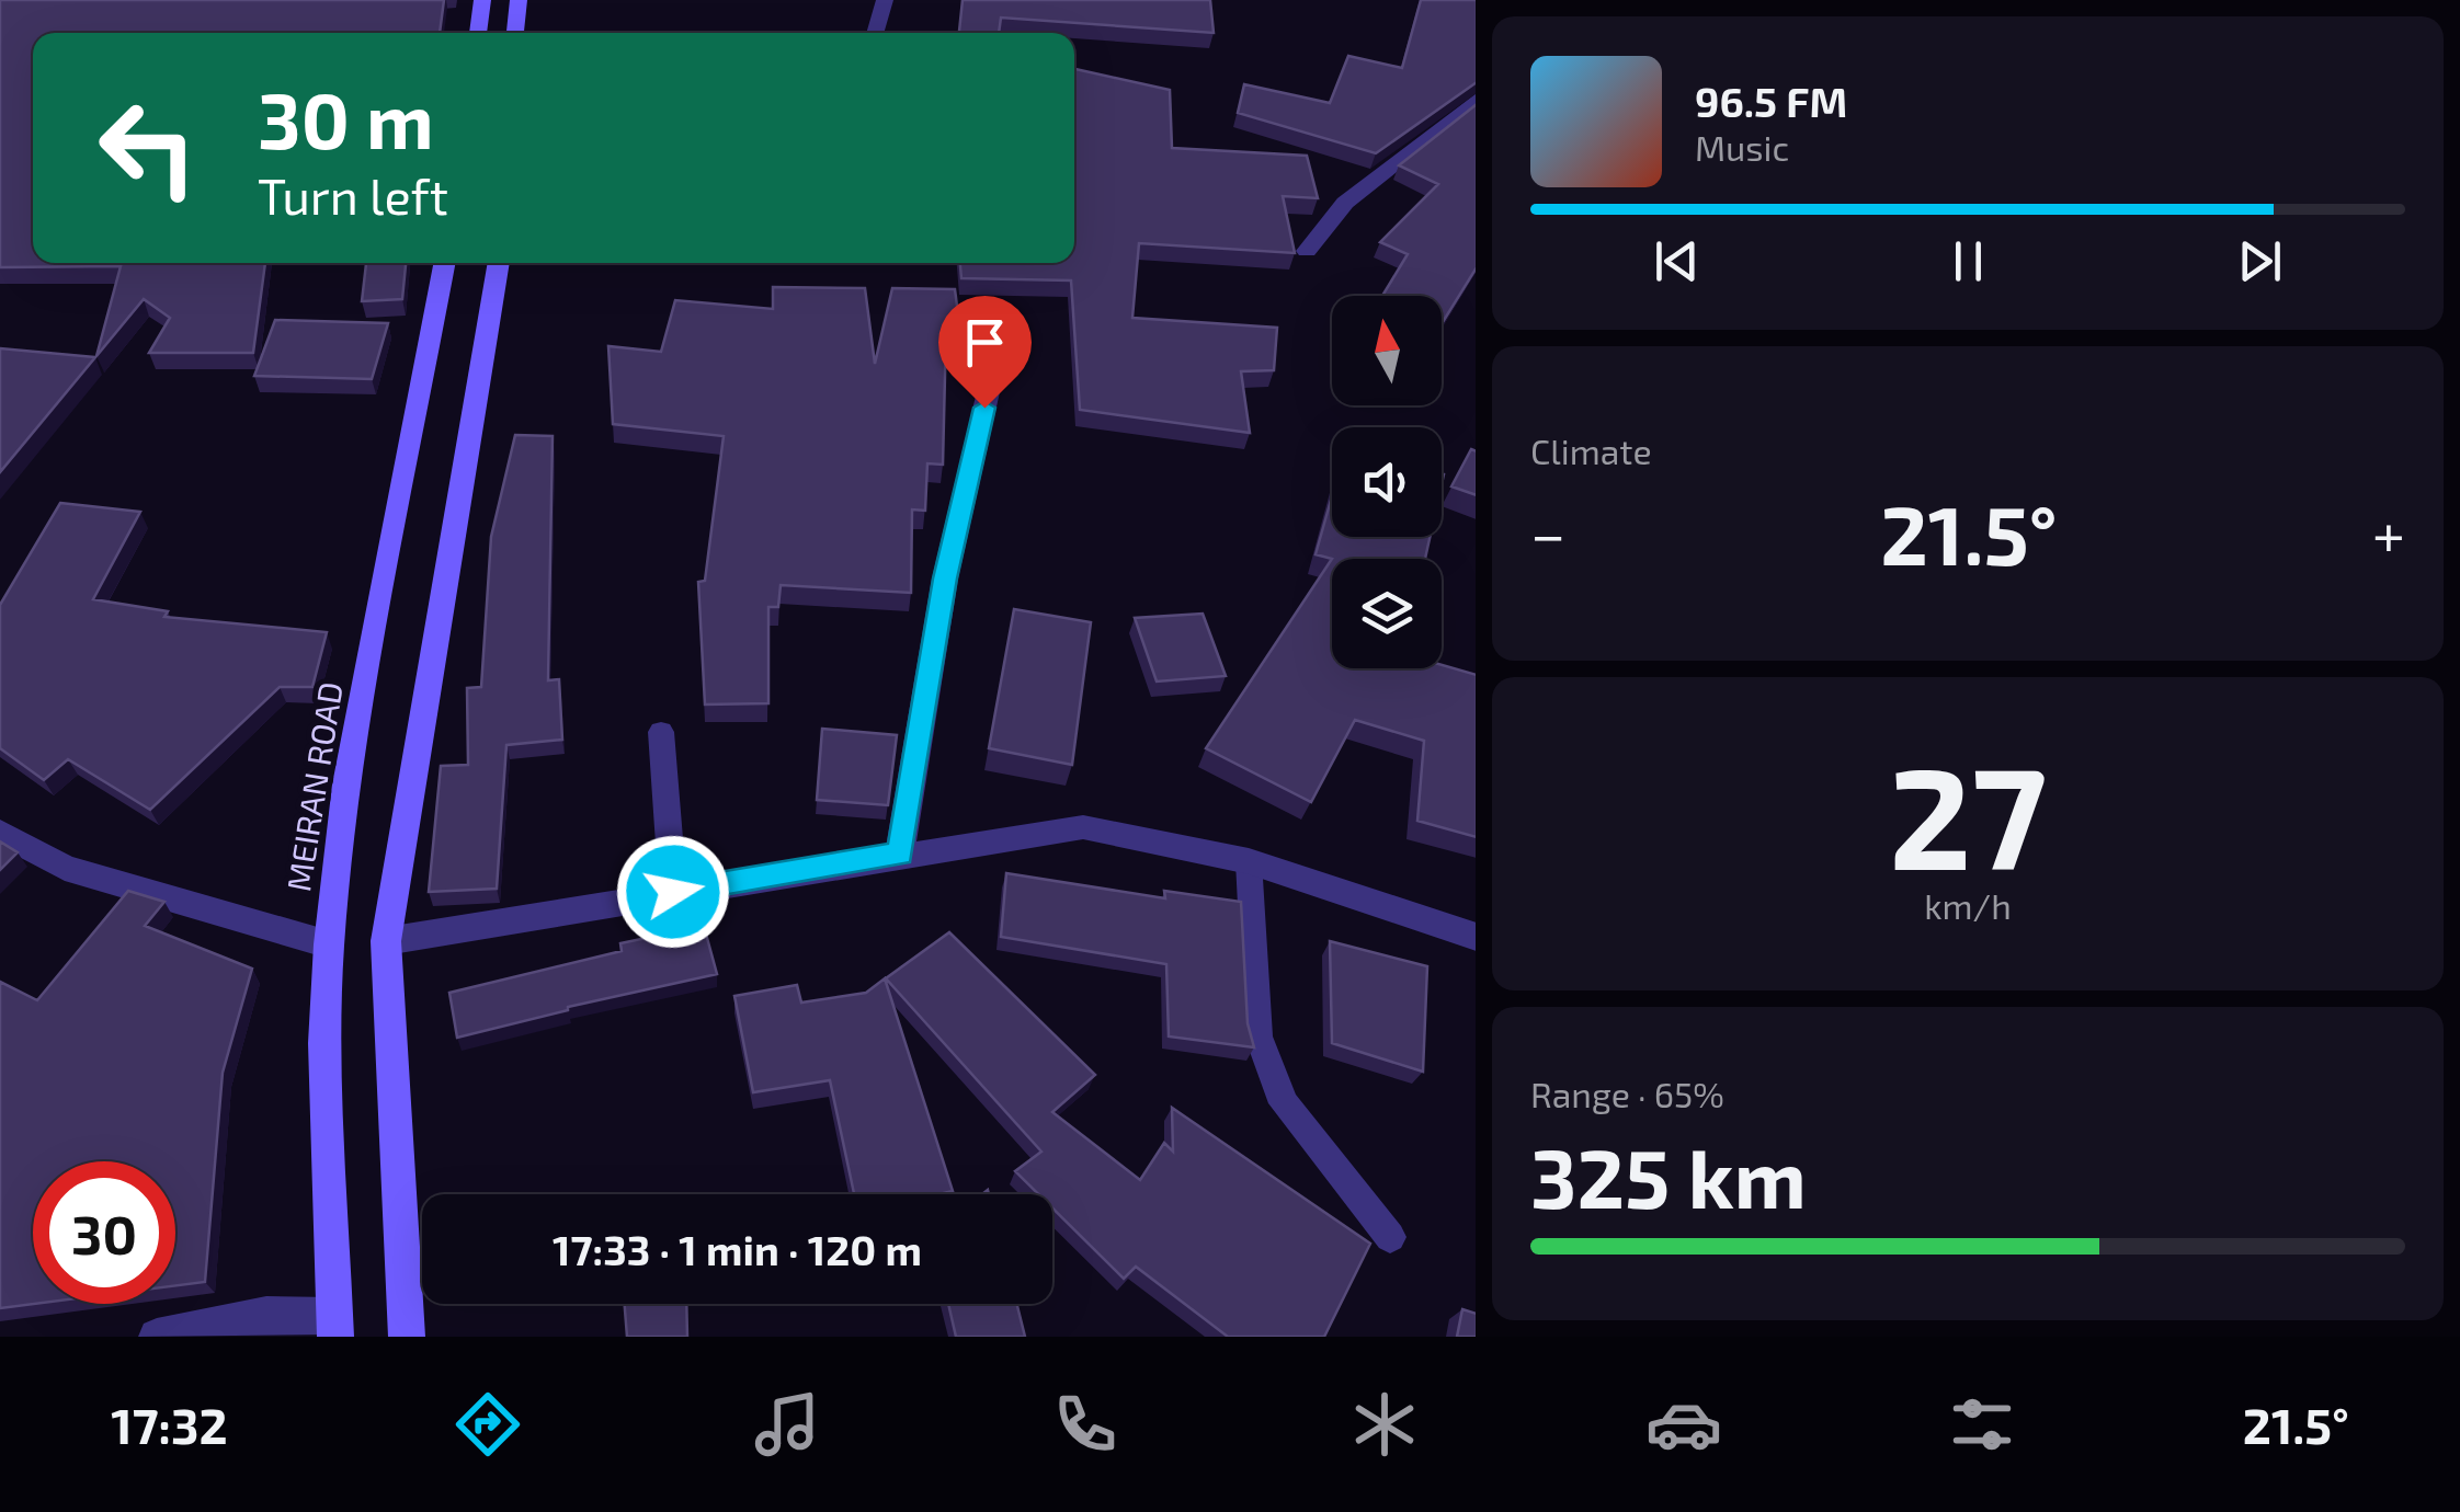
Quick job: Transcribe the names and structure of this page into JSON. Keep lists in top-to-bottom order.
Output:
{
  "streets": {
    "main road": ["MEIRAN ROAD"]
  },
  "north": "top",
  "page": {
    "turn": ["30 m", "Turn left"],
    "song": ["96.5 FM", "Music"],
    "tile": [
      "Climate",
      ["27", "km/h"],
      ["Range · 65%", "325 km"]
    ],
    "heat": ["−", "21.5°", "+"],
    "limit": "30",
    "trip": "17:33 · 1 min · 120 m",
    "tabs": ["17:32", "21.5°"]
  }
}
